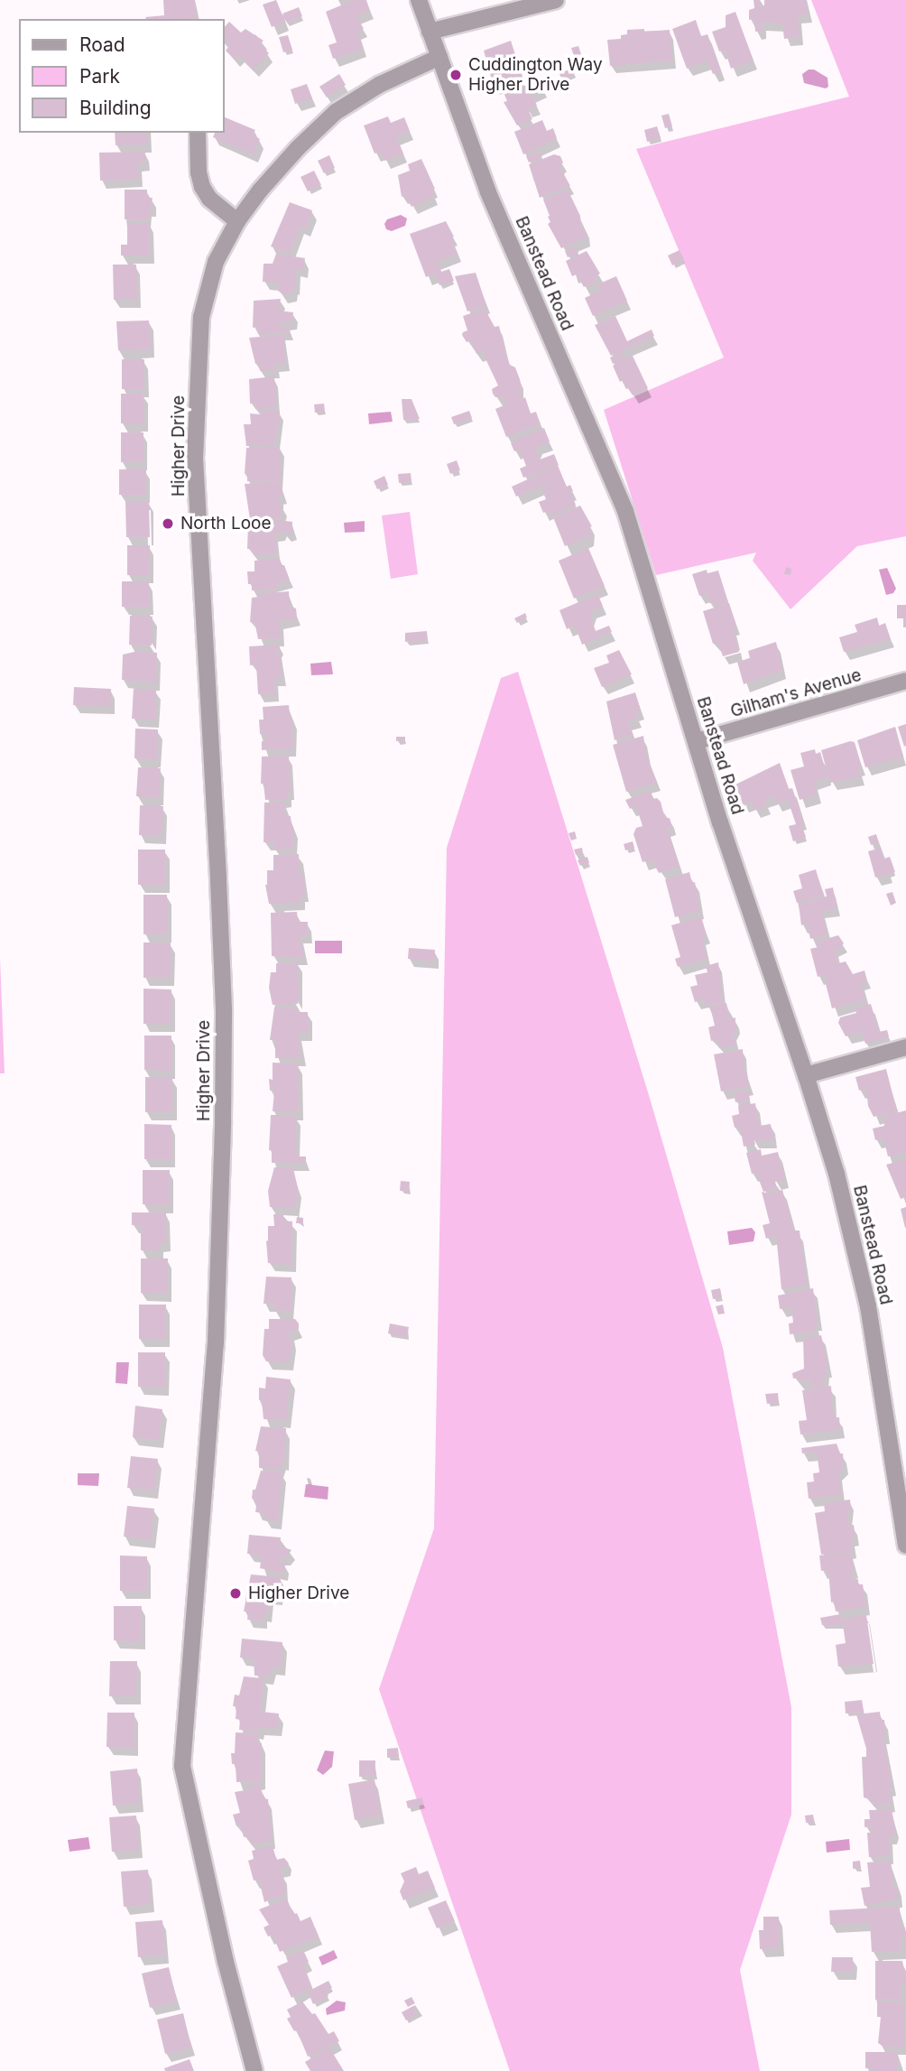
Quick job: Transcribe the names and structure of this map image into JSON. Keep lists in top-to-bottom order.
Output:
{
  "streets": {
    "street": ["Banstead Road", "Higher Drive", "Gilham's Avenue"]
  },
  "crossings": [
    ["Banstead Road", "Higher Drive"],
    ["Banstead Road", "Gilham's Avenue"]
  ],
  "places": ["Cuddington Way Higher Drive", "North Looe", "Higher Drive"],
  "legend": ["Road", "Park", "Building"]
}
